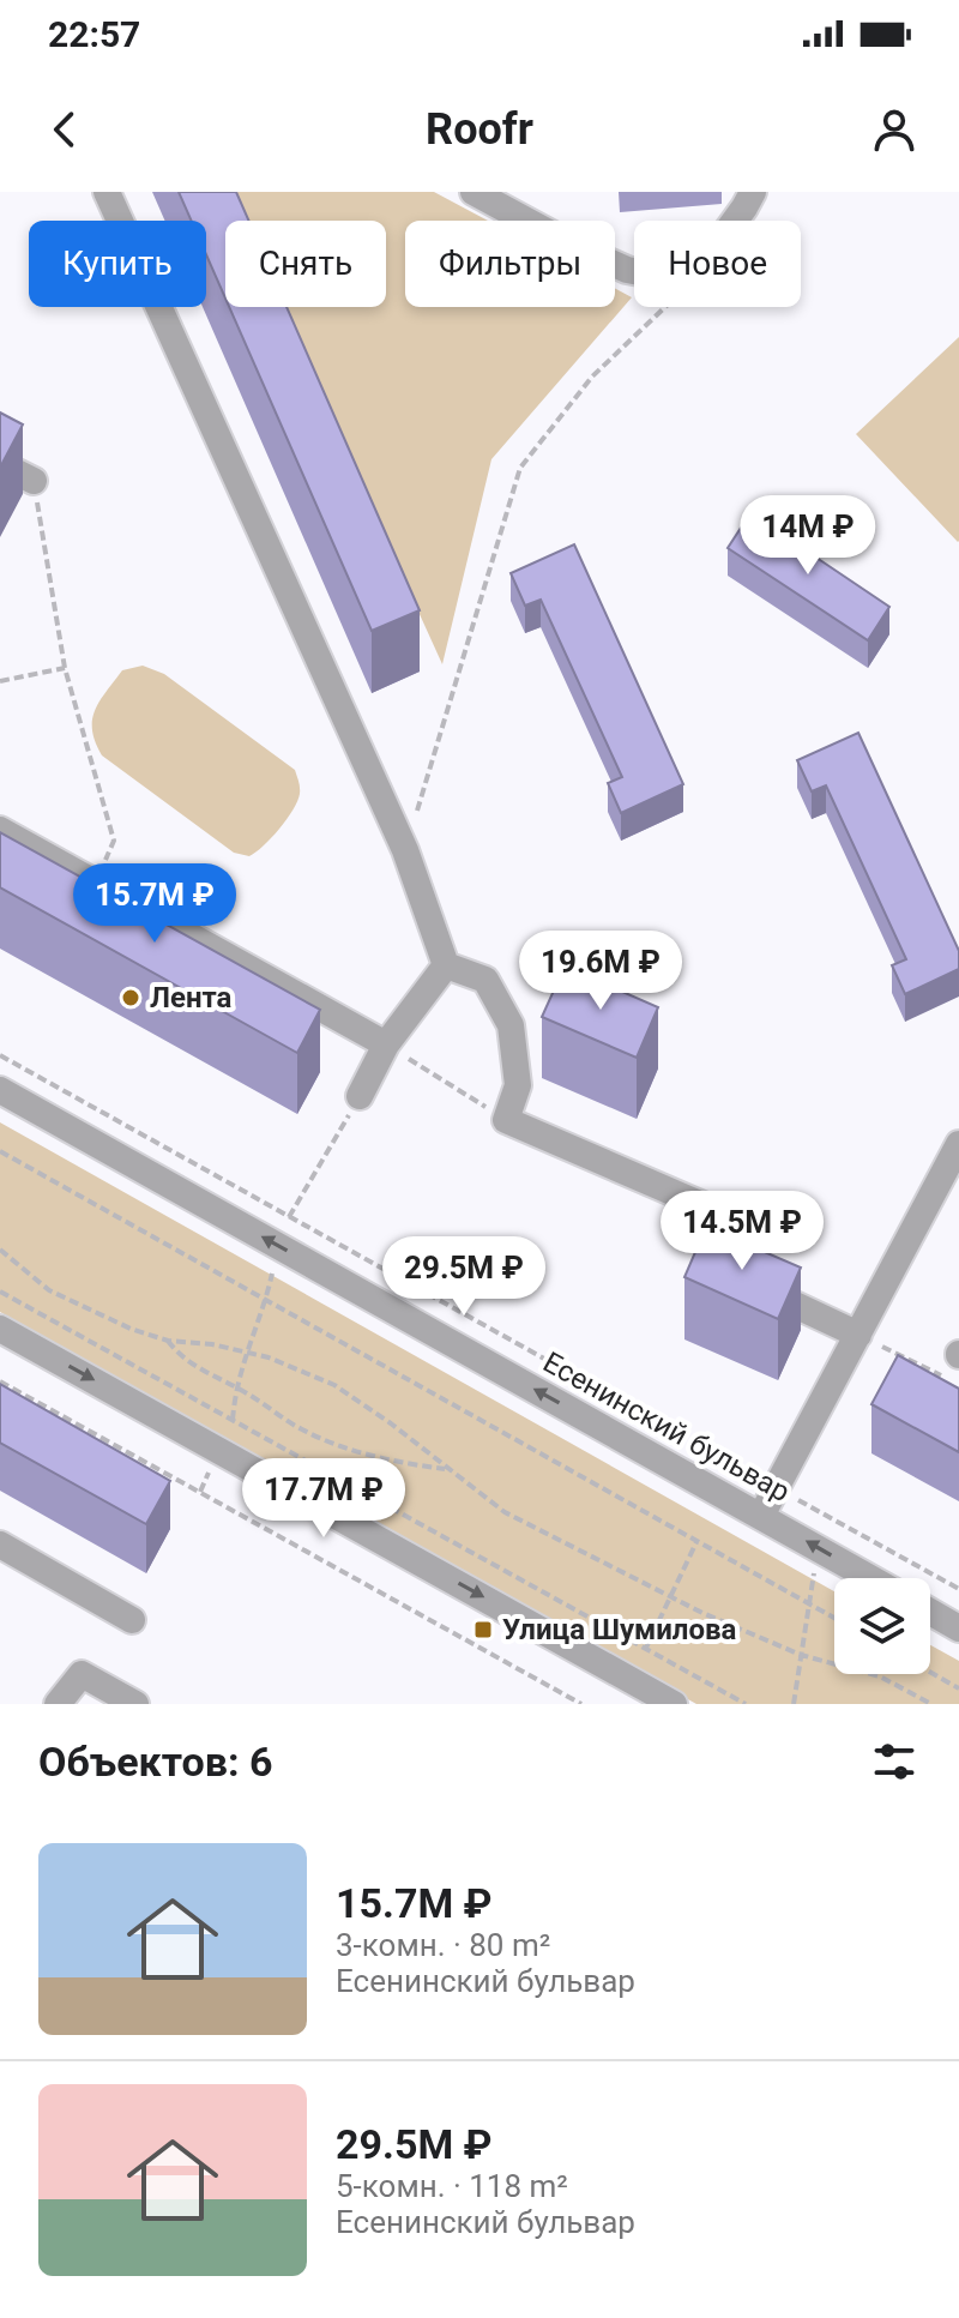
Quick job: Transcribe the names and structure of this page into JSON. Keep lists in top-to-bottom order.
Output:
{
  "streets": {
    "street": ["Есенинский бульвар"]
  },
  "places": {
    "other": ["Лента"],
    "transit": ["Улица Шумилова"]
  },
  "page": {
    "status": "22:57",
    "header": "Roofr",
    "chip": [
      "Купить",
      "Снять",
      "Фильтры",
      "Новое"
    ],
    "price": [
      "14M ₽",
      "15.7M ₽",
      "19.6M ₽",
      "14.5M ₽",
      "29.5M ₽",
      "17.7M ₽"
    ],
    "heading": "Объектов: 6",
    "list": [
      {
        "name": "15.7M ₽",
        "note": "3-комн. · 80 m² · Есенинский бульвар"
      },
      {
        "name": "29.5M ₽",
        "note": "5-комн. · 118 m² · Есенинский бульвар"
      }
    ]
  }
}
